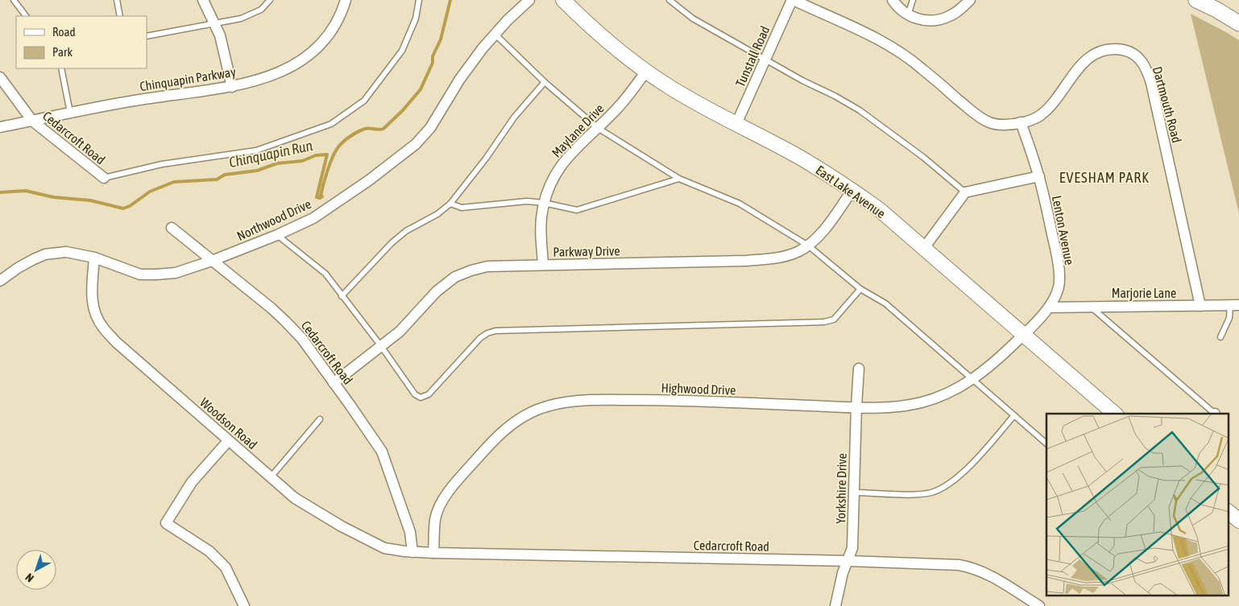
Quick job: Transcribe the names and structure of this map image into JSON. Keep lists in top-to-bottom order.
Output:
{
  "streets": {
    "street": [
      "Tunstall Road",
      "Chinquapin Parkway",
      "Dartmouth Road",
      "Maylane Drive",
      "Cedarcroft Road",
      "East Lake Avenue",
      "Northwood Drive",
      "Lenton Avenue",
      "Parkway Drive",
      "Marjorie Lane",
      "Highwood Drive",
      "Woodson Road",
      "Yorkshire Drive"
    ]
  },
  "crossings": [
    ["Tunstall Road", "Dartmouth Road"],
    ["Tunstall Road", "East Lake Avenue"],
    ["Chinquapin Parkway", "Cedarcroft Road"],
    ["Dartmouth Road", "Lenton Avenue"],
    ["Dartmouth Road", "Marjorie Lane"],
    ["Maylane Drive", "East Lake Avenue"],
    ["Maylane Drive", "Parkway Drive"],
    ["Cedarcroft Road", "Northwood Drive"],
    ["Cedarcroft Road", "Parkway Drive"],
    ["Cedarcroft Road", "Highwood Drive"],
    ["Cedarcroft Road", "Woodson Road"],
    ["Cedarcroft Road", "Yorkshire Drive"],
    ["East Lake Avenue", "Lenton Avenue"],
    ["East Lake Avenue", "Parkway Drive"],
    ["East Lake Avenue", "Highwood Drive"],
    ["Northwood Drive", "Woodson Road"],
    ["Lenton Avenue", "Marjorie Lane"],
    ["Lenton Avenue", "Highwood Drive"],
    ["Highwood Drive", "Yorkshire Drive"]
  ],
  "districts": ["EVESHAM PARK"],
  "water": ["Chinquapin Run"],
  "legend": ["Road", "Park"],
  "north": "bottom left"
}
